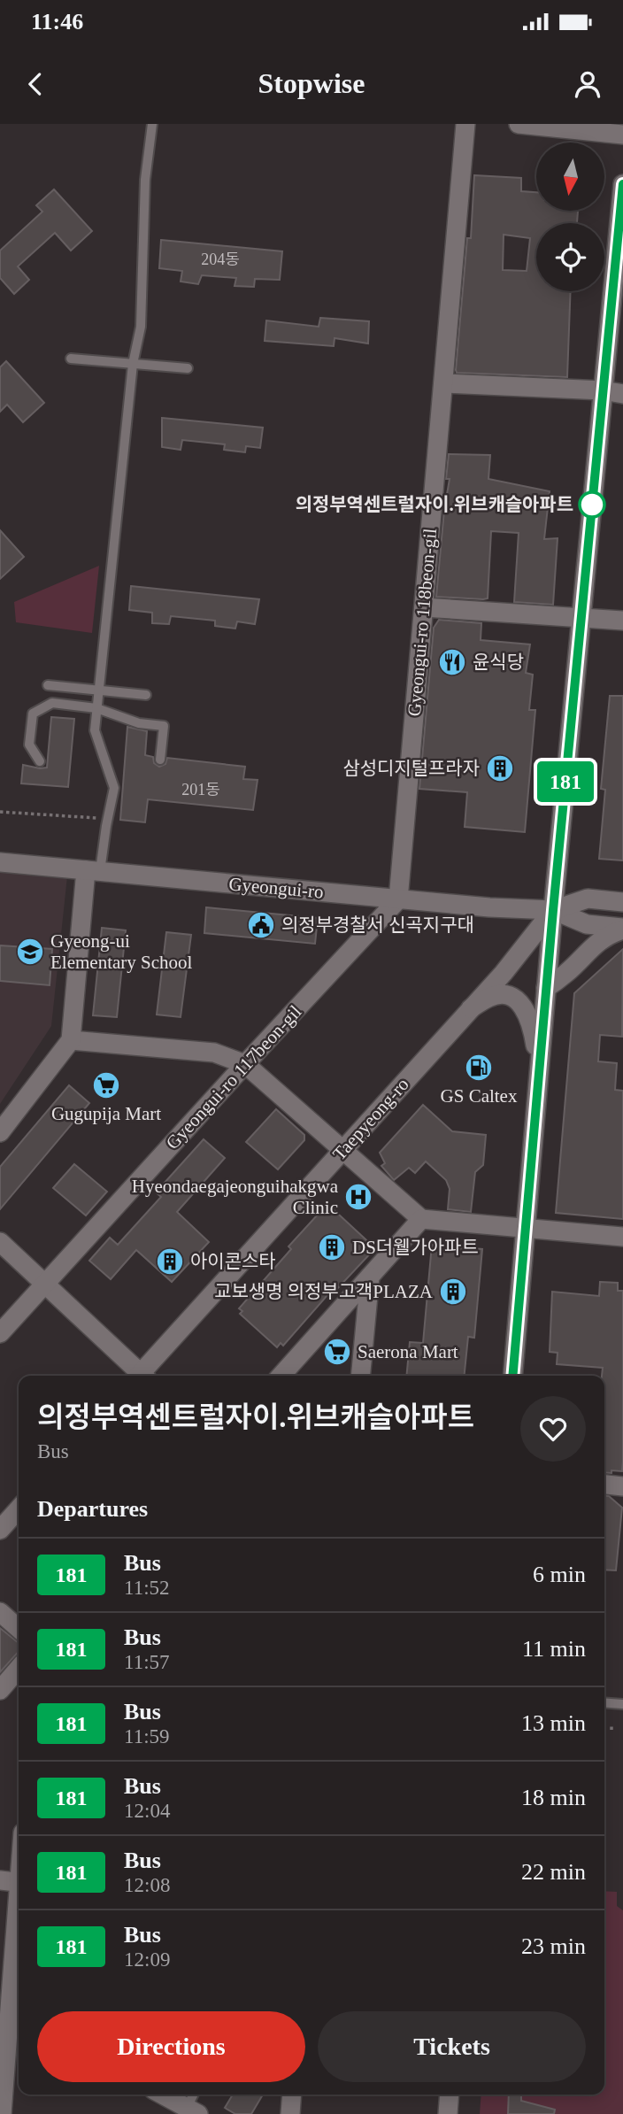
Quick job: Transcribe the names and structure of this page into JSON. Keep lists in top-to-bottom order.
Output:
{
  "streets": {
    "street": [
      "Gyeongui-ro 118beon-gil",
      "Gyeongui-ro",
      "Gyeongui-ro 117beon-gil",
      "Taepyeong-ro"
    ]
  },
  "crossings": [
    ["Gyeongui-ro 118beon-gil", "Gyeongui-ro"],
    ["Gyeongui-ro 118beon-gil", "Gyeongui-ro 117beon-gil"],
    ["Gyeongui-ro", "Gyeongui-ro 117beon-gil"],
    ["Gyeongui-ro", "Taepyeong-ro"]
  ],
  "places": {
    "other": ["의정부역센트럴자이.위브캐슬아파트"],
    "restaurant": ["윤식당"],
    "building": [
      "삼성디지털프라자",
      "DS더웰가아파트",
      "아이콘스타",
      "교보생명 의정부고객PLAZA"
    ],
    "public building": ["의정부경찰서 신곡지구대"],
    "school or university": ["Gyeong-ui Elementary School"],
    "fuel station": ["GS Caltex"],
    "supermarket": ["Gugupija Mart", "Saerona Mart"],
    "hospital": ["Hyeondaegajeonguihakgwa Clinic"]
  },
  "lines": ["bus line 181"],
  "house_numbers": ["204동", "201동"],
  "north": "bottom",
  "page": {
    "status": "11:46",
    "header": "Stopwise",
    "on_map": "181",
    "heading": [
      ["의정부역센트럴자이.위브캐슬아파트", "Bus"],
      "Departures"
    ],
    "list": [
      {
        "mark": "181",
        "name": "Bus",
        "note": "11:52",
        "value": "6 min"
      },
      {
        "mark": "181",
        "name": "Bus",
        "note": "11:57",
        "value": "11 min"
      },
      {
        "mark": "181",
        "name": "Bus",
        "note": "11:59",
        "value": "13 min"
      },
      {
        "mark": "181",
        "name": "Bus",
        "note": "12:04",
        "value": "18 min"
      },
      {
        "mark": "181",
        "name": "Bus",
        "note": "12:08",
        "value": "22 min"
      },
      {
        "mark": "181",
        "name": "Bus",
        "note": "12:09",
        "value": "23 min"
      }
    ],
    "buttons": ["Directions", "Tickets"]
  }
}
